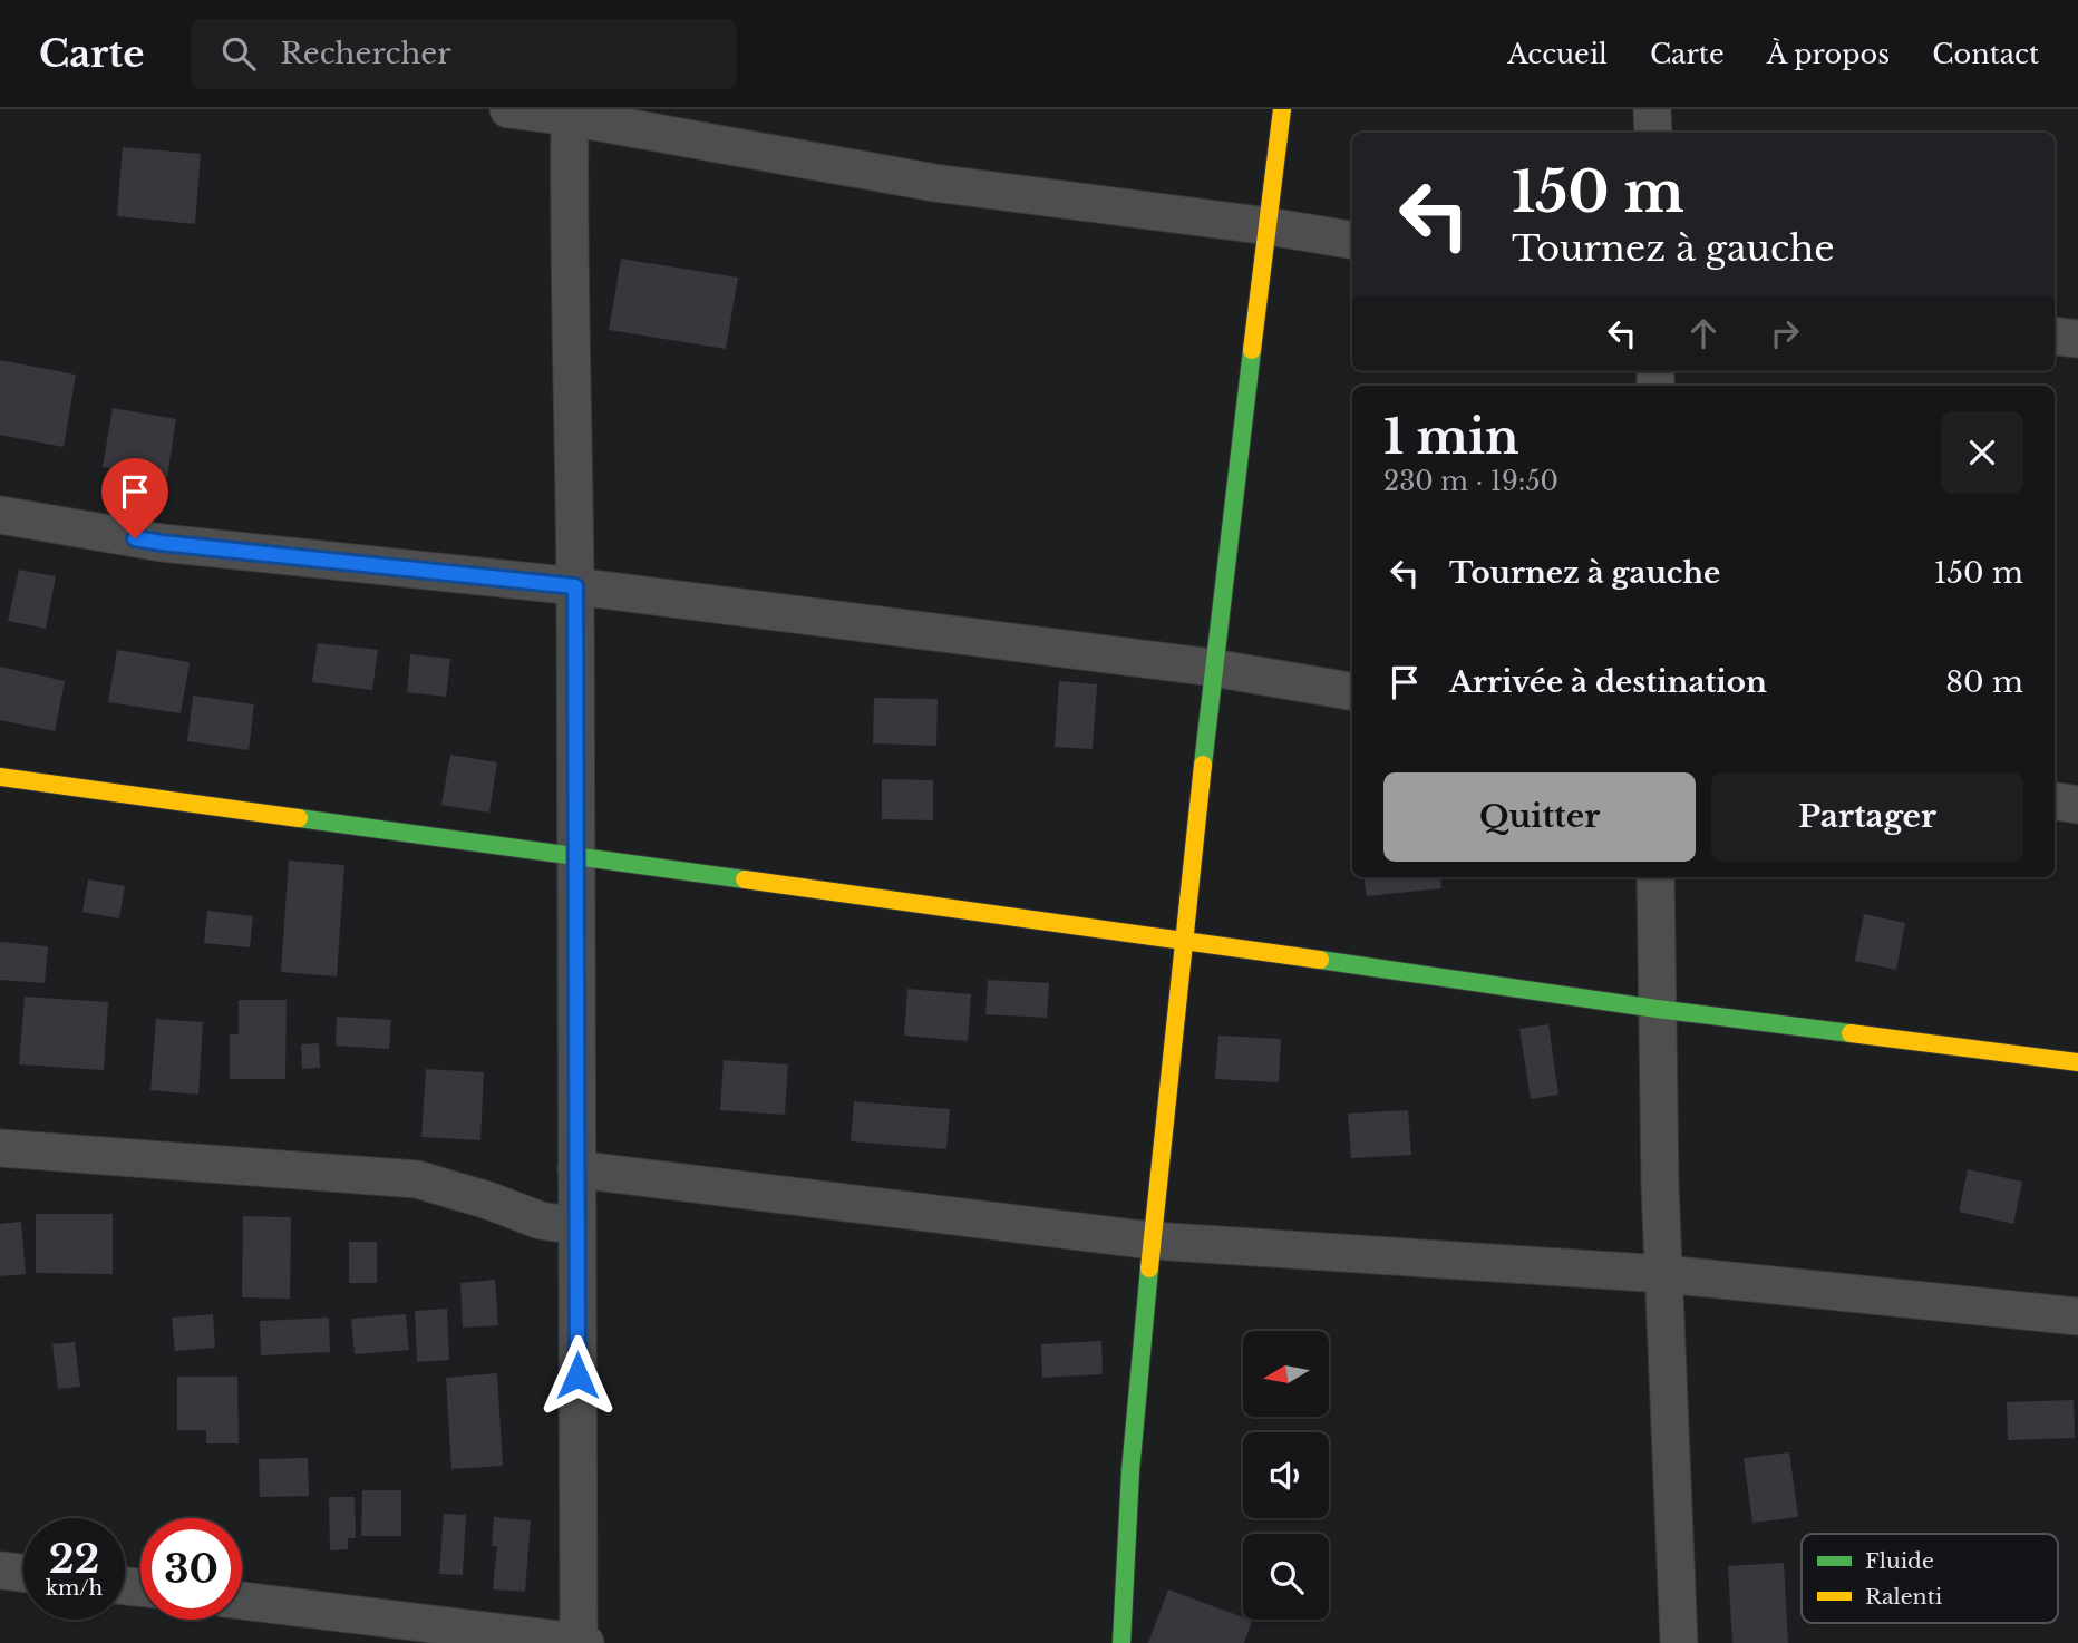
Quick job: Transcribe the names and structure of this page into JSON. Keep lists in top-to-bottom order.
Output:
{
  "legend": ["Fluide", "Ralenti"],
  "north": "left",
  "page": {
    "header": "Carte",
    "search": "Rechercher",
    "nav": [
      "Accueil",
      "Carte",
      "À propos",
      "Contact"
    ],
    "turn": ["150 m", "Tournez à gauche"],
    "heading": ["1 min", "230 m · 19:50"],
    "list": [
      {
        "name": "Tournez à gauche",
        "value": "150 m"
      },
      {
        "name": "Arrivée à destination",
        "value": "80 m"
      }
    ],
    "buttons": ["Quitter", "Partager"],
    "speed": "22 km/h",
    "limit": "30"
  }
}
